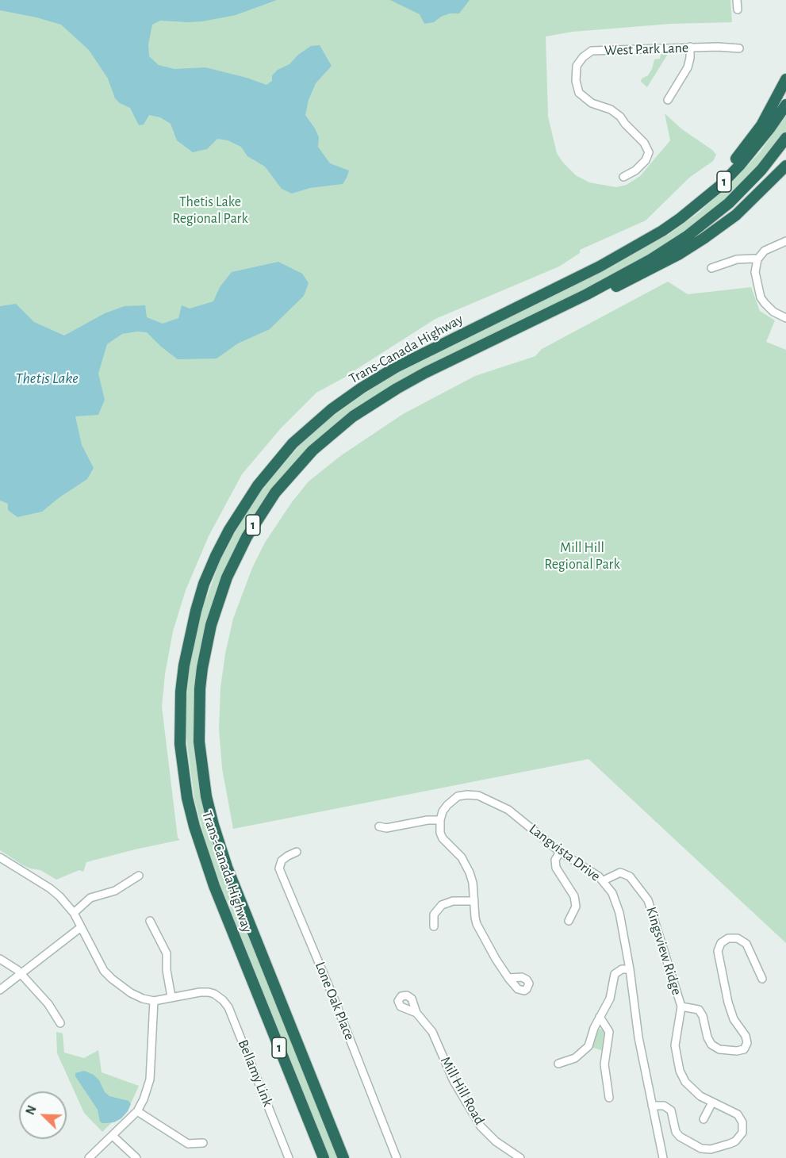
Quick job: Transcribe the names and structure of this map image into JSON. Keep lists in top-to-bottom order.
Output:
{
  "streets": {
    "highway": ["1", "Trans-Canada Highway"],
    "street": [
      "West Park Lane",
      "Langvista Drive",
      "Kingsview Ridge",
      "Lone Oak Place",
      "Bellamy Link",
      "Mill Hill Road"
    ]
  },
  "crossings": [
    ["Langvista Drive", "Kingsview Ridge"]
  ],
  "water": ["Thetis Lake"],
  "parks": ["Thetis Lake Regional Park", "Mill Hill Regional Park"],
  "north": "top left"
}
